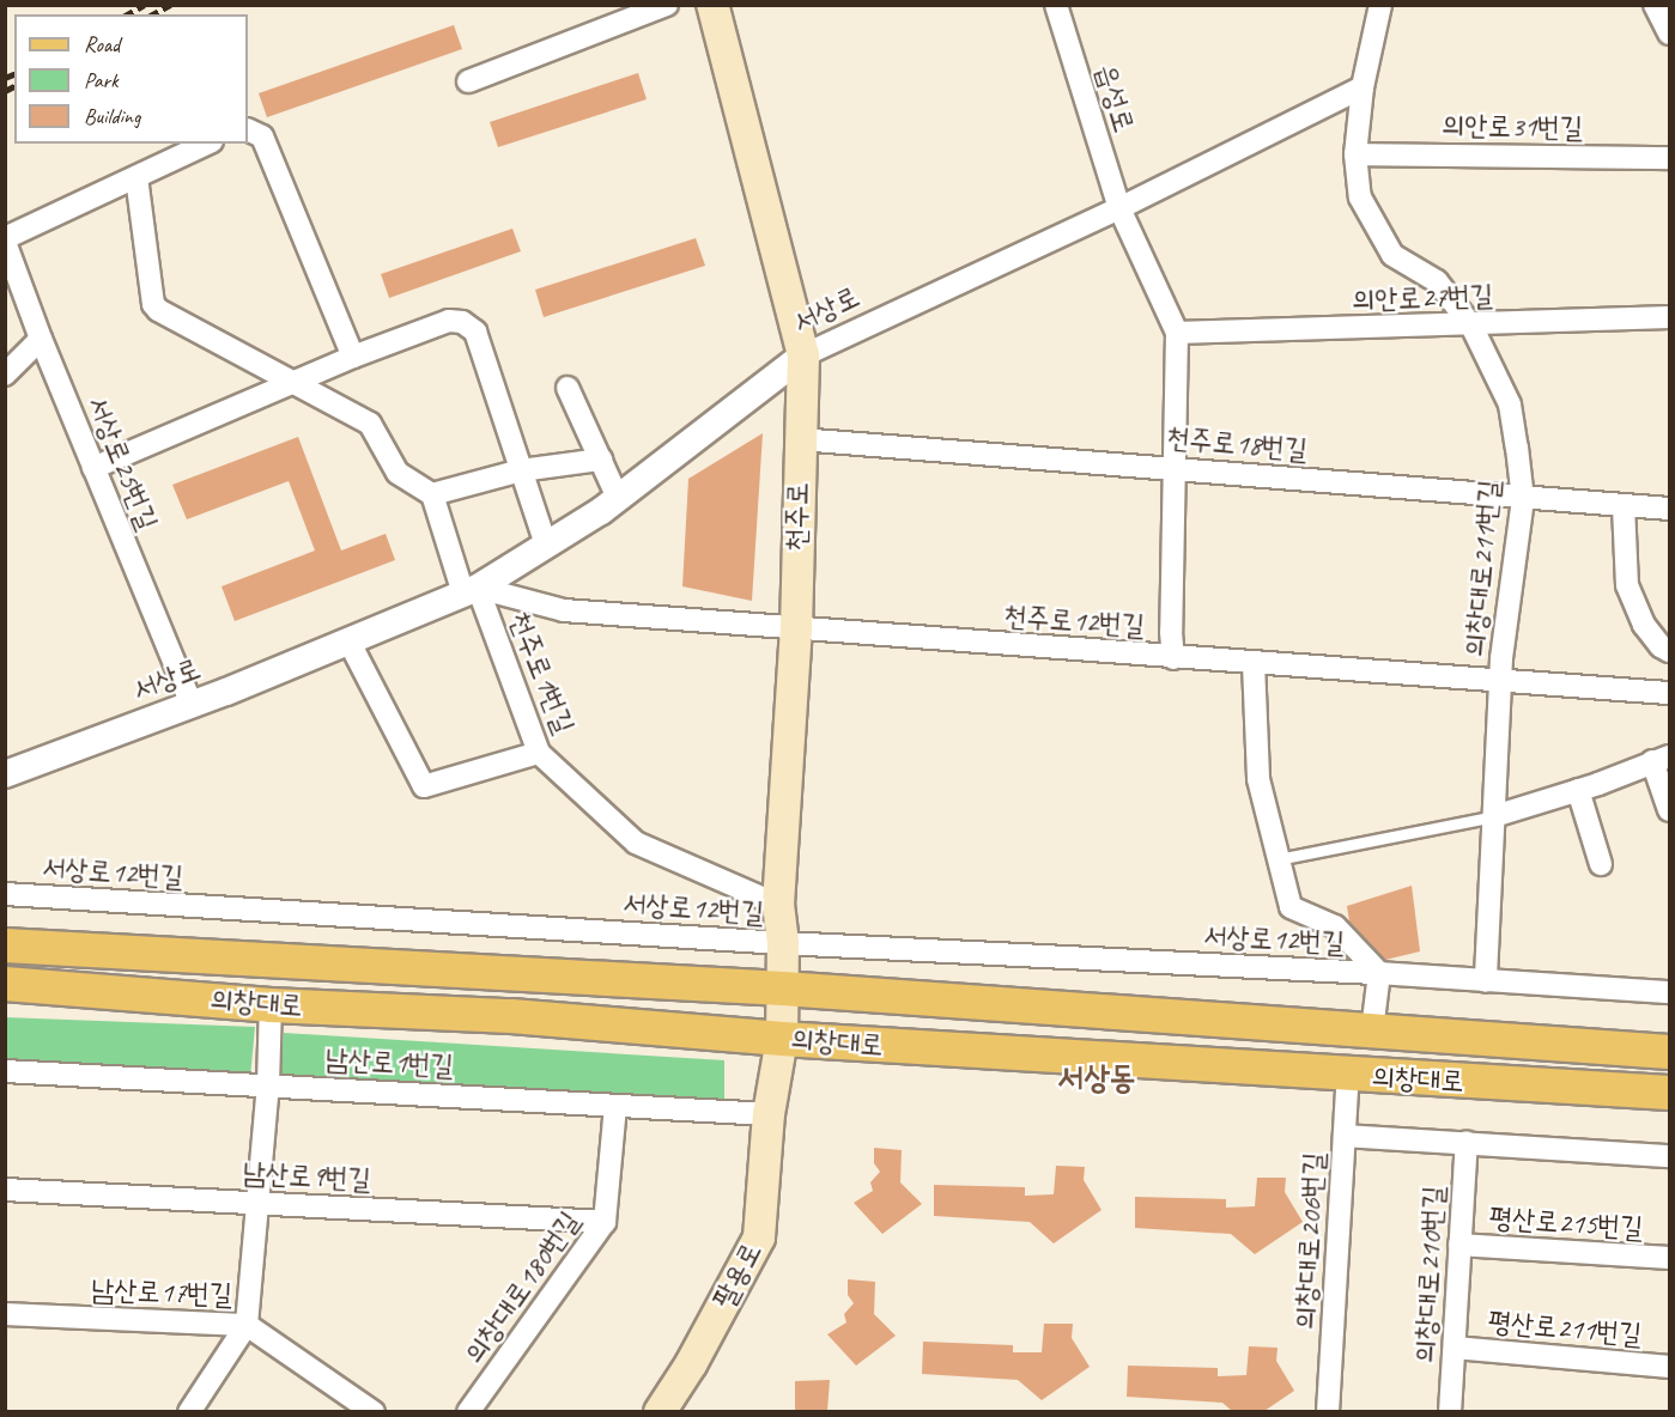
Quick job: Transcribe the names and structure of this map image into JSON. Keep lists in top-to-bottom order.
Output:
{
  "streets": {
    "main road": ["천주로", "의창대로", "팔용로"],
    "street": [
      "읍성로",
      "의안로31번길",
      "의안로27번길",
      "서상로",
      "천주로18번길",
      "서상로25번길",
      "의창대로211번길",
      "천주로12번길",
      "천주로1번길",
      "서상로12번길",
      "남산로1번길",
      "남산로9번길",
      "평산로215번길",
      "의창대로206번길",
      "의창대로210번길",
      "의창대로180번길",
      "남산로17번길",
      "평산로211번길"
    ]
  },
  "crossings": [
    ["읍성로", "의안로27번길"],
    ["읍성로", "서상로"],
    ["의안로31번길", "의창대로211번길"],
    ["의안로27번길", "의창대로211번길"],
    ["서상로", "서상로25번길"],
    ["서상로", "천주로"],
    ["서상로", "의창대로211번길"],
    ["서상로", "천주로12번길"],
    ["서상로", "천주로1번길"],
    ["천주로18번길", "천주로"],
    ["천주로18번길", "의창대로211번길"],
    ["천주로", "천주로12번길"],
    ["천주로", "천주로1번길"],
    ["천주로", "서상로12번길"],
    ["천주로", "의창대로"],
    ["천주로", "팔용로"],
    ["의창대로211번길", "천주로12번길"],
    ["의창대로211번길", "서상로12번길"],
    ["천주로12번길", "천주로1번길"],
    ["천주로12번길", "서상로12번길"],
    ["서상로12번길", "의창대로"],
    ["의창대로", "의창대로206번길"],
    ["의창대로", "팔용로"],
    ["남산로1번길", "팔용로"],
    ["남산로1번길", "의창대로180번길"],
    ["남산로9번길", "의창대로180번길"],
    ["평산로215번길", "의창대로210번길"],
    ["의창대로210번길", "평산로211번길"]
  ],
  "districts": ["서상동"],
  "legend": ["Road", "Park", "Building"]
}
